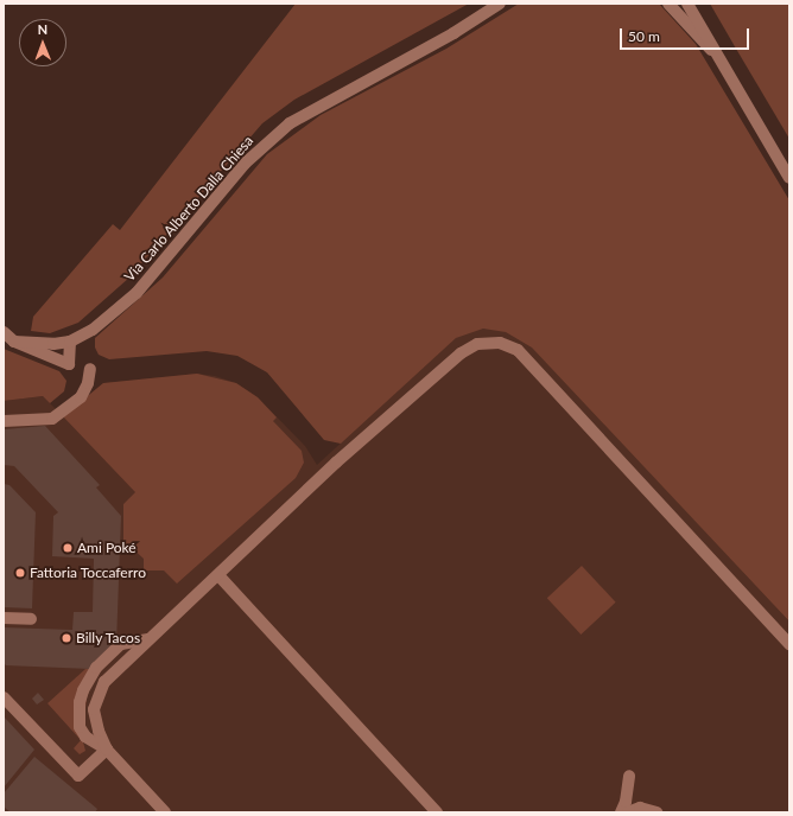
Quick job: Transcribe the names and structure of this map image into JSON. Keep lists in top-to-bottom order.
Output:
{
  "streets": {
    "street": ["Via Carlo Alberto Dalla Chiesa"]
  },
  "places": ["Ami Poké", "Fattoria Toccaferro", "Billy Tacos"],
  "scale_bar": "50 m",
  "north": "top"
}
